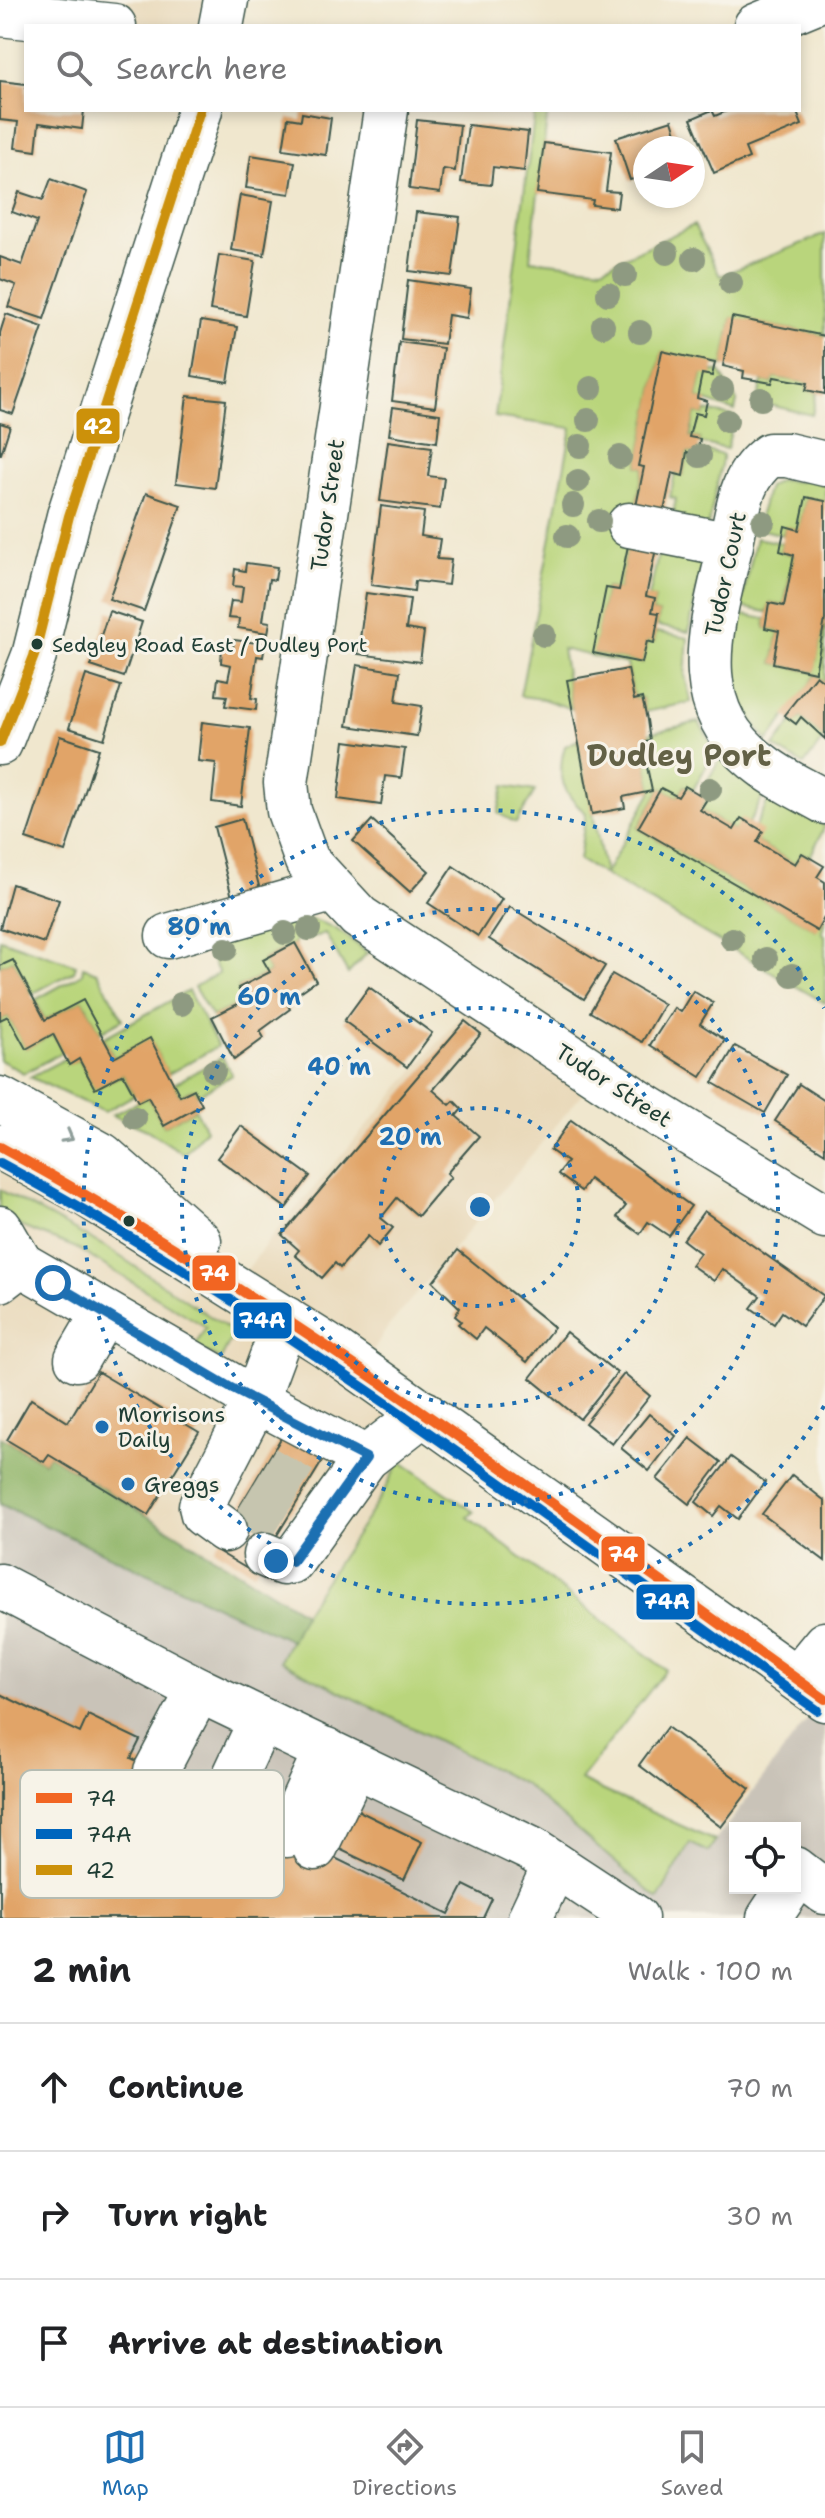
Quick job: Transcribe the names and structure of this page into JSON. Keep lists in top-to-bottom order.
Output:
{
  "streets": {
    "main road": ["Tudor Street", "Tudor Court"]
  },
  "districts": ["Dudley Port"],
  "places": ["Sedgley Road East / Dudley Port", "Morrisons Daily", "Greggs"],
  "lines": ["transit line 42", "transit line 74", "transit line 74A"],
  "legend": ["74", "74A", "42"],
  "north": "right",
  "page": {
    "search": "Search here",
    "heading": ["2 min", "Walk · 100 m"],
    "list": [
      ["Continue", "70 m"],
      ["Turn right", "30 m"],
      "Arrive at destination"
    ],
    "nav": ["Map", "Directions", "Saved"]
  },
  "rings": [
    "80 m",
    "60 m",
    "40 m",
    "20 m"
  ]
}
